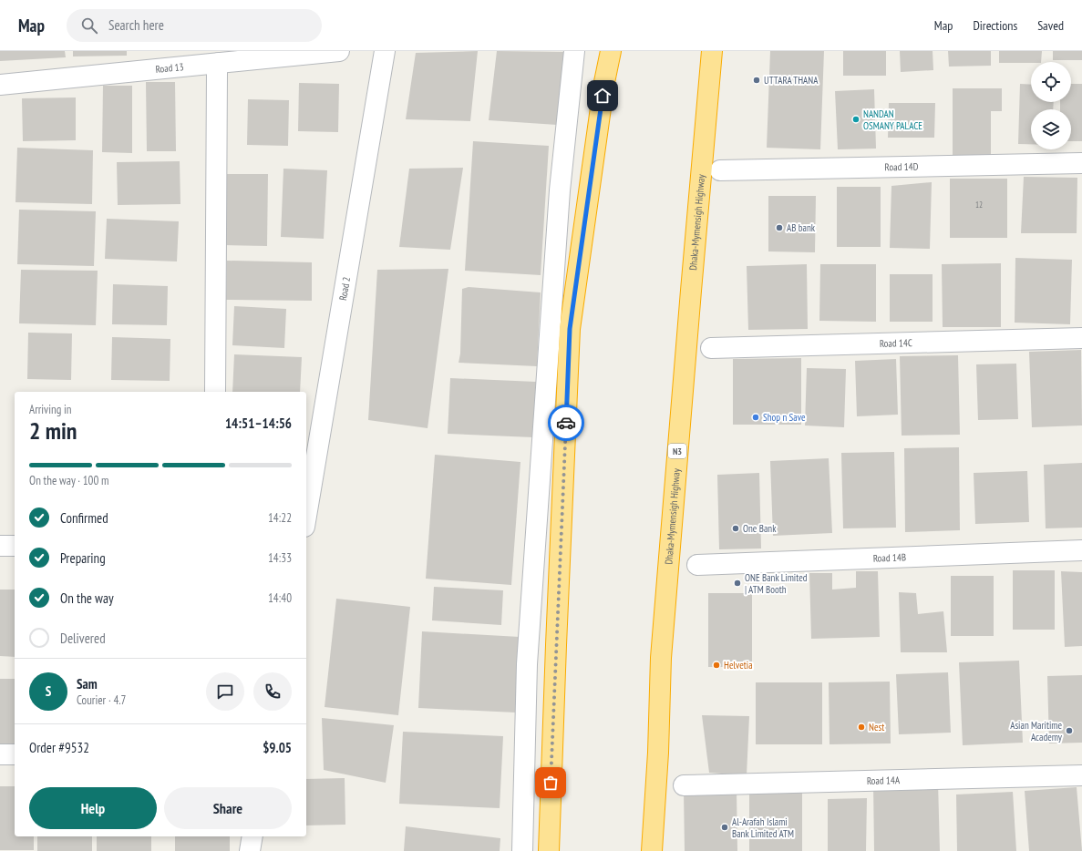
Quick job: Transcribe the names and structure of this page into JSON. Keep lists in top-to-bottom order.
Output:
{
  "streets": {
    "highway": ["Dhaka-Mymensigh Highway", "N3"],
    "street": [
      "Road 13",
      "Road 14D",
      "Road 2",
      "Road 14C",
      "Road 14B",
      "Road 14A"
    ]
  },
  "places": [
    "UTTARA THANA",
    "NANDAN OSMANY PALACE",
    "AB bank",
    "Shop n Save",
    "One Bank",
    "ONE Bank Limited | ATM Booth",
    "Helvetia",
    "Nest",
    "Asian Maritime Academy",
    "Al-Arafah Islami Bank Limited ATM"
  ],
  "house_numbers": ["12"],
  "page": {
    "header": "Map",
    "search": "Search here",
    "nav": ["Map", "Directions", "Saved"],
    "heading": ["2 min", "Arriving in", "14:51–14:56"],
    "panel": [
      "Sam",
      "Courier · 4.7",
      "Order #9532",
      "$9.05"
    ],
    "bar": "On the way · 100 m",
    "list": [
      ["Confirmed", "14:22"],
      ["Preparing", "14:33"],
      ["On the way", "14:40"],
      "Delivered"
    ],
    "round": "S",
    "buttons": ["Help", "Share"]
  }
}
